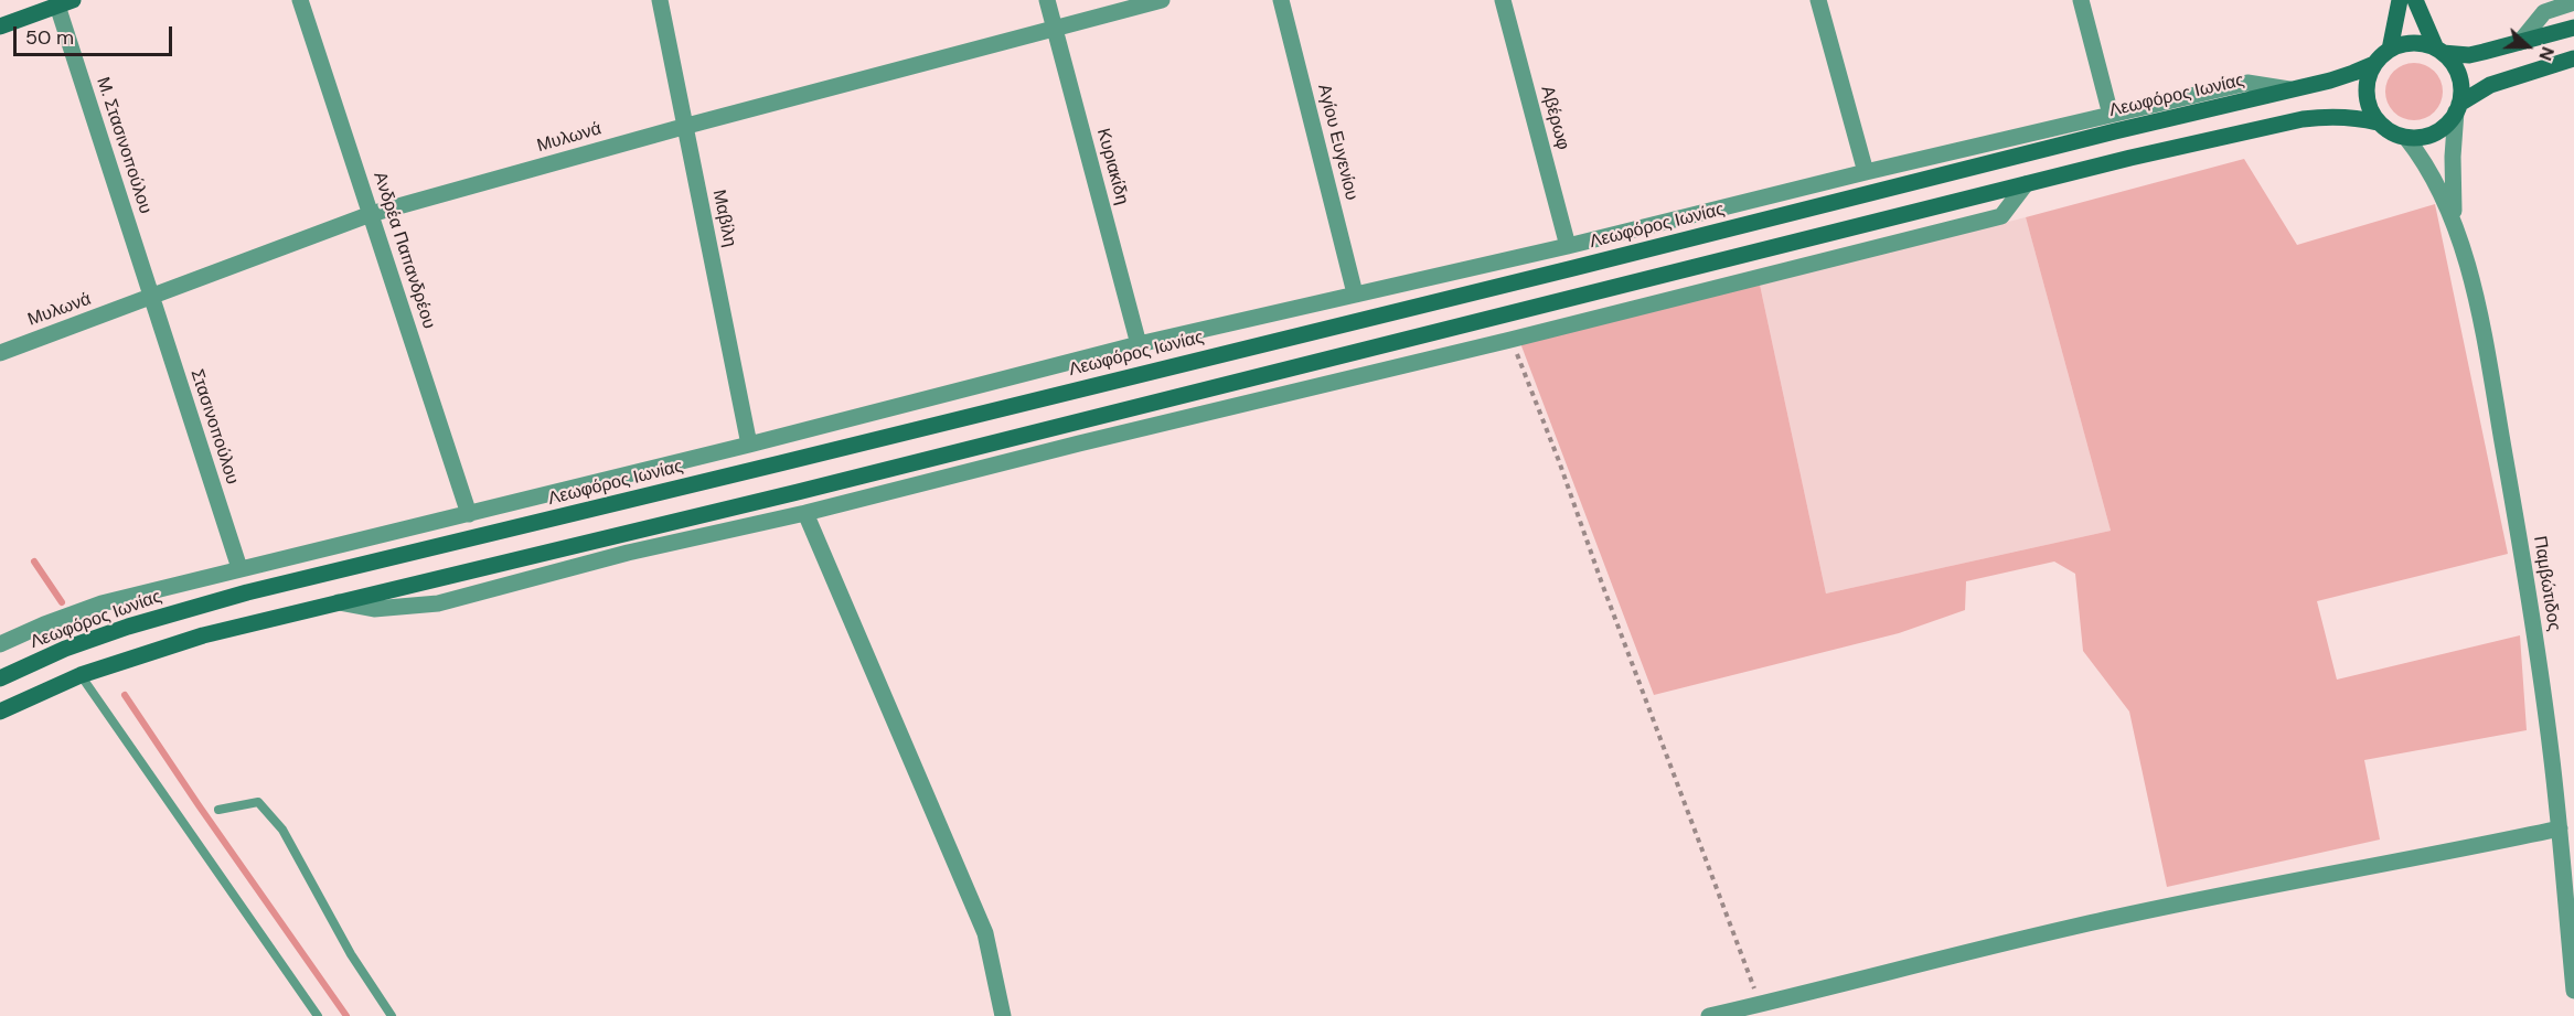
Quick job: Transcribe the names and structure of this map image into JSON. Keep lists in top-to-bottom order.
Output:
{
  "streets": {
    "street": [
      "Λεωφόρος Ιωνίας",
      "Αβέρωφ",
      "Μυλωνά",
      "Αγίου Ευγενίου",
      "Μ. Στασινοπούλου",
      "Κυριακίδη",
      "Μαβίλη",
      "Ανδρέα Παπανδρέου",
      "Στασινοπούλου",
      "Παμβώτιδος"
    ]
  },
  "crossings": [
    ["Λεωφόρος Ιωνίας", "Αβέρωφ"],
    ["Λεωφόρος Ιωνίας", "Αγίου Ευγενίου"],
    ["Λεωφόρος Ιωνίας", "Κυριακίδη"],
    ["Λεωφόρος Ιωνίας", "Μαβίλη"],
    ["Λεωφόρος Ιωνίας", "Ανδρέα Παπανδρέου"],
    ["Λεωφόρος Ιωνίας", "Στασινοπούλου"],
    ["Λεωφόρος Ιωνίας", "Παμβώτιδος"],
    ["Μυλωνά", "Μ. Στασινοπούλου"],
    ["Μυλωνά", "Κυριακίδη"],
    ["Μυλωνά", "Μαβίλη"],
    ["Μυλωνά", "Ανδρέα Παπανδρέου"],
    ["Μυλωνά", "Στασινοπούλου"],
    ["Μ. Στασινοπούλου", "Στασινοπούλου"]
  ],
  "scale_bar": "50 m",
  "north": "right"
}
